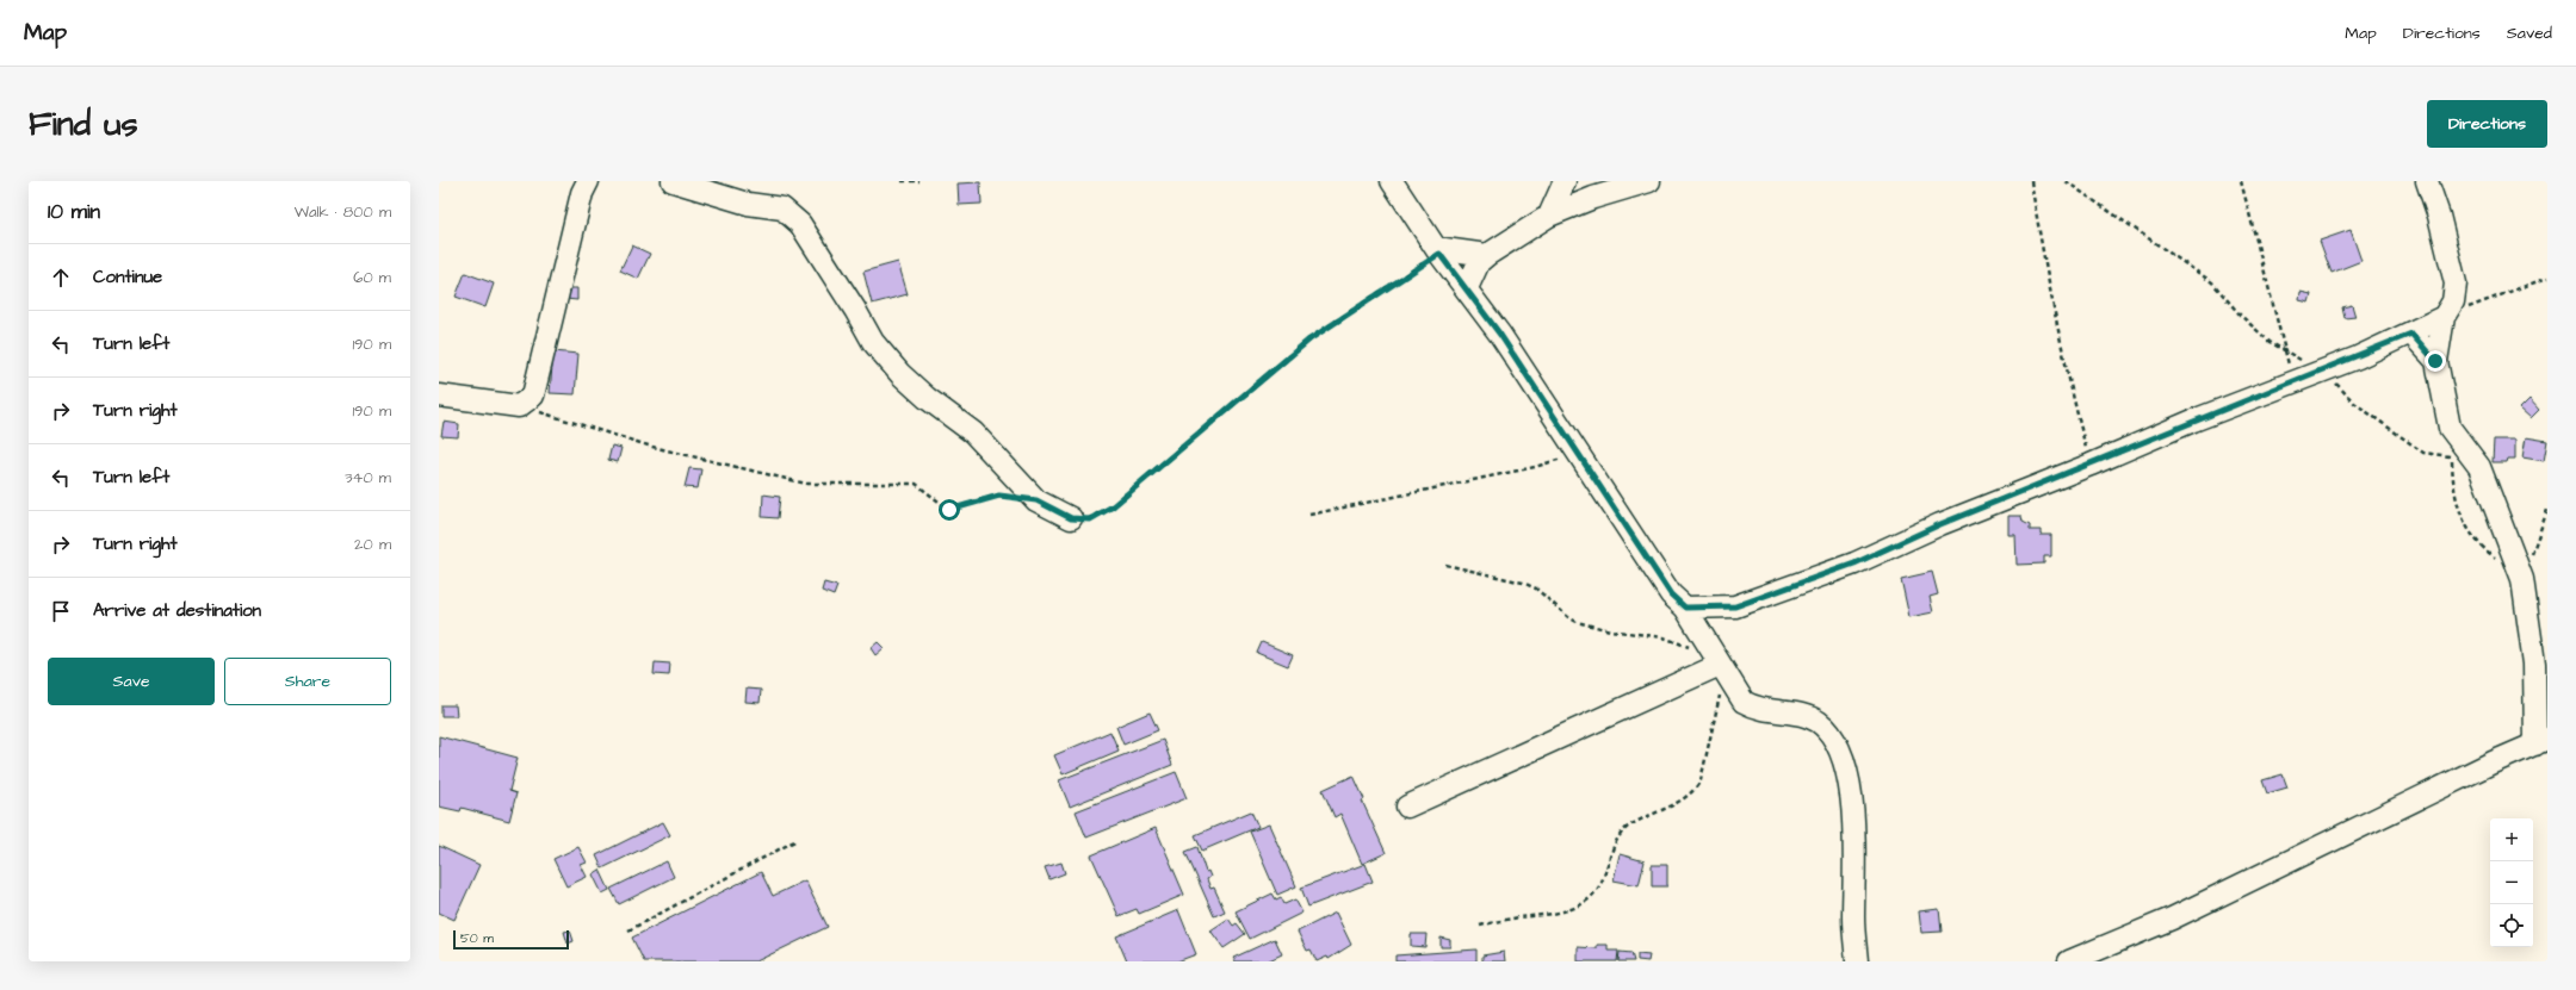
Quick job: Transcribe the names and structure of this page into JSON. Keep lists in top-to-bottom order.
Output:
{
  "scale_bar": "50 m",
  "page": {
    "header": "Map",
    "nav": ["Map", "Directions", "Saved"],
    "buttons": [
      "Directions",
      ["Save", "Share"]
    ],
    "title": "Find us",
    "heading": ["10 min", "Walk · 800 m"],
    "list": [
      ["Continue", "60 m"],
      ["Turn left", "190 m"],
      ["Turn right", "190 m"],
      ["Turn left", "340 m"],
      ["Turn right", "20 m"],
      "Arrive at destination"
    ],
    "map_buttons": ["+", "−"],
    "scale": "50 m"
  }
}
